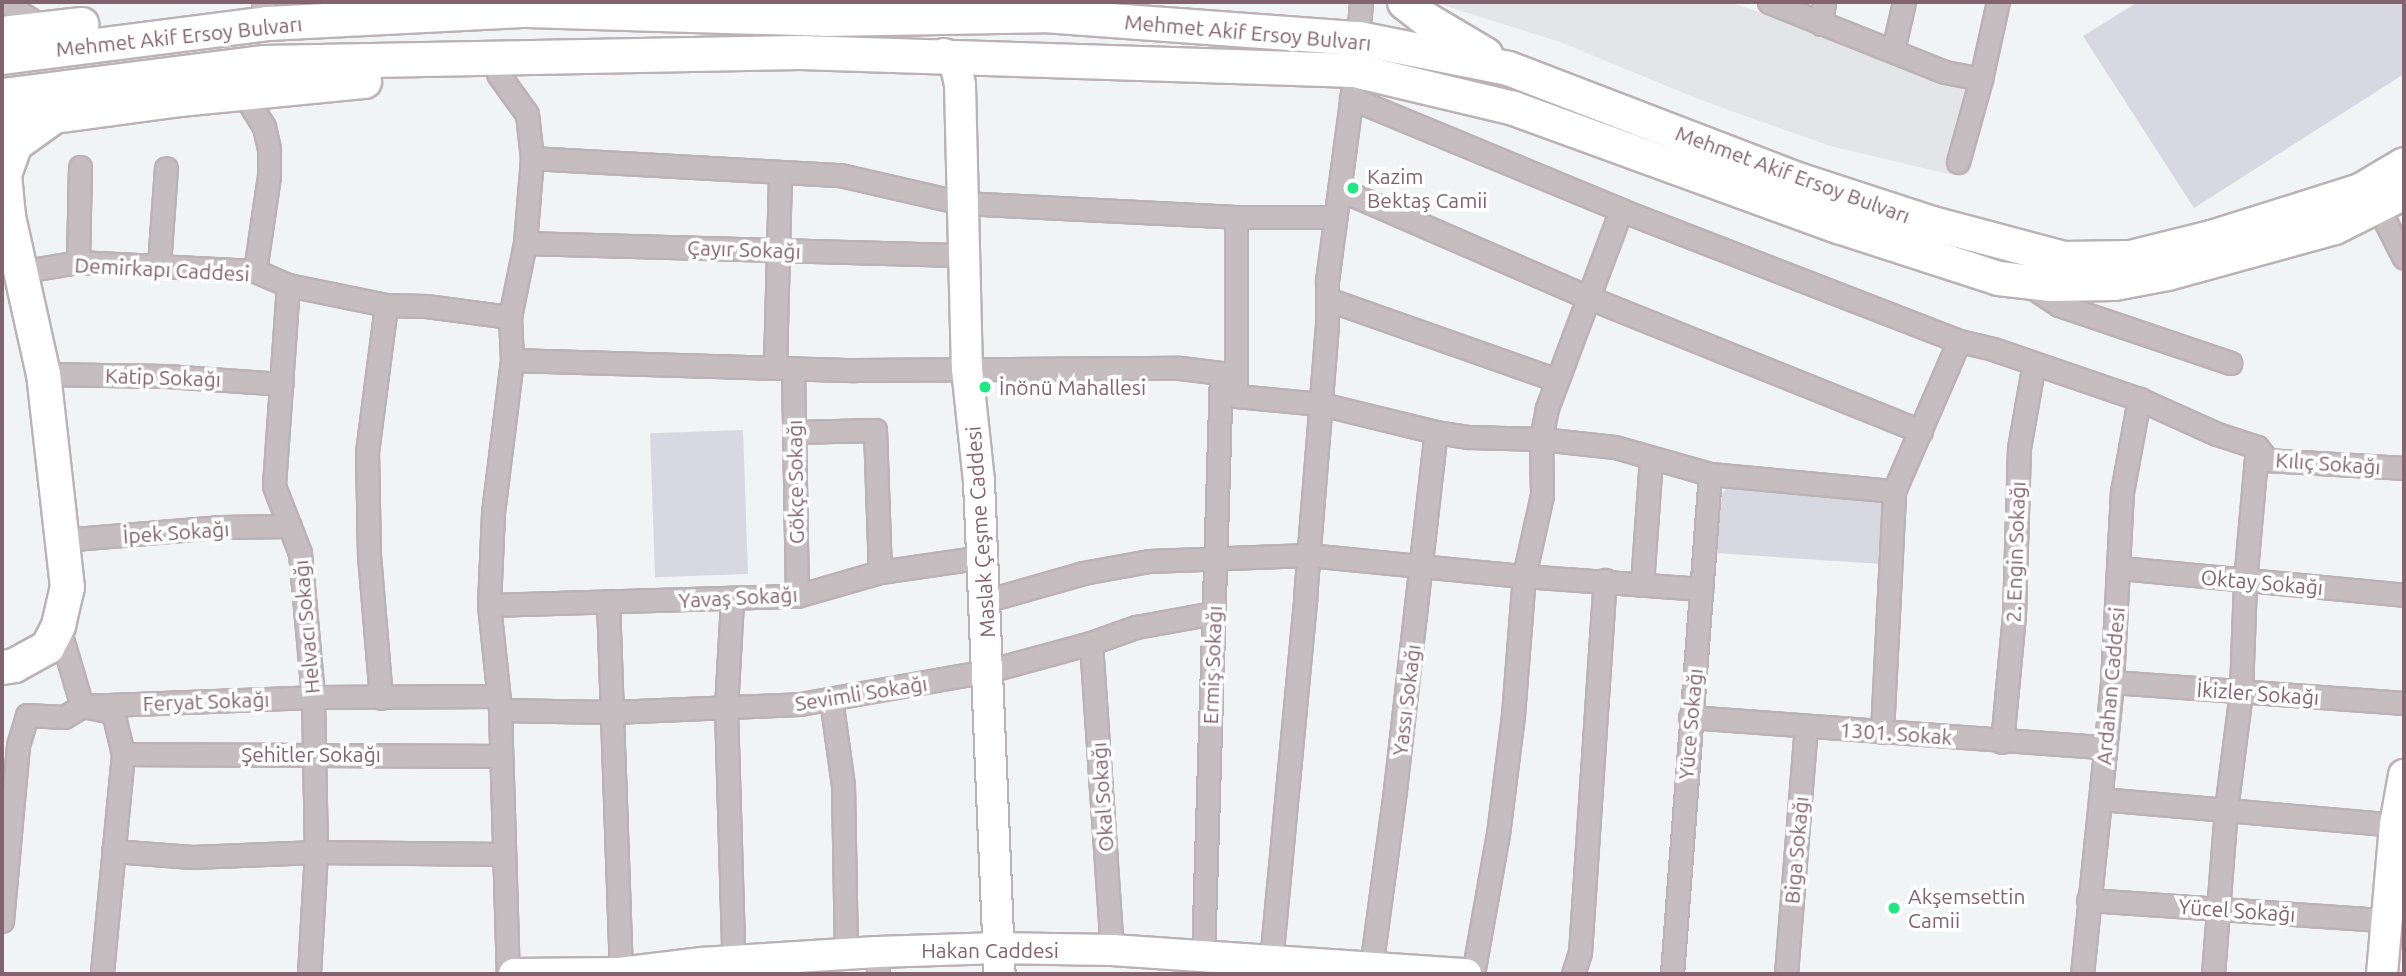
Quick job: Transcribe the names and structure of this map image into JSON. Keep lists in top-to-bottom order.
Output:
{
  "streets": {
    "main road": ["Mehmet Akif Ersoy Bulvarı"],
    "street": [
      "Çayır Sokağı",
      "Demirkapı Caddesi",
      "Katip Sokağı",
      "Kılıç Sokağı",
      "Gökçe Sokağı",
      "İpek Sokağı",
      "Maslak Çeşme Caddesi",
      "2. Engin Sokağı",
      "Oktay Sokağı",
      "Yavaş Sokağı",
      "Helvacı Sokağı",
      "Ermiş Sokağı",
      "Ardahan Caddesi",
      "Sevimli Sokağı",
      "İkizler Sokağı",
      "Yassı Sokağı",
      "Feryat Sokağı",
      "Yüce Sokağı",
      "1301. Sokak",
      "Şehitler Sokağı",
      "Okal Sokağı",
      "Biga Sokağı",
      "Yücel Sokağı",
      "Hakan Caddesi"
    ]
  },
  "crossings": [
    ["Mehmet Akif Ersoy Bulvarı", "Maslak Çeşme Caddesi"],
    ["Çayır Sokağı", "Gökçe Sokağı"],
    ["Çayır Sokağı", "Maslak Çeşme Caddesi"],
    ["Demirkapı Caddesi", "Helvacı Sokağı"],
    ["Katip Sokağı", "Helvacı Sokağı"],
    ["Gökçe Sokağı", "Yavaş Sokağı"],
    ["İpek Sokağı", "Helvacı Sokağı"],
    ["Maslak Çeşme Caddesi", "Yavaş Sokağı"],
    ["Maslak Çeşme Caddesi", "Sevimli Sokağı"],
    ["Maslak Çeşme Caddesi", "Hakan Caddesi"],
    ["2. Engin Sokağı", "1301. Sokak"],
    ["Oktay Sokağı", "Ardahan Caddesi"],
    ["Helvacı Sokağı", "Feryat Sokağı"],
    ["Helvacı Sokağı", "Şehitler Sokağı"],
    ["Ermiş Sokağı", "Sevimli Sokağı"],
    ["Ermiş Sokağı", "Hakan Caddesi"],
    ["Ardahan Caddesi", "İkizler Sokağı"],
    ["Ardahan Caddesi", "1301. Sokak"],
    ["Ardahan Caddesi", "Yücel Sokağı"],
    ["Sevimli Sokağı", "Feryat Sokağı"],
    ["Sevimli Sokağı", "Okal Sokağı"],
    ["Yassı Sokağı", "Hakan Caddesi"],
    ["Yüce Sokağı", "1301. Sokak"],
    ["1301. Sokak", "Biga Sokağı"],
    ["Okal Sokağı", "Hakan Caddesi"]
  ],
  "places": ["Kazim Bektaş Camii", "İnönü Mahallesi", "Akşemsettin Camii"]
}
